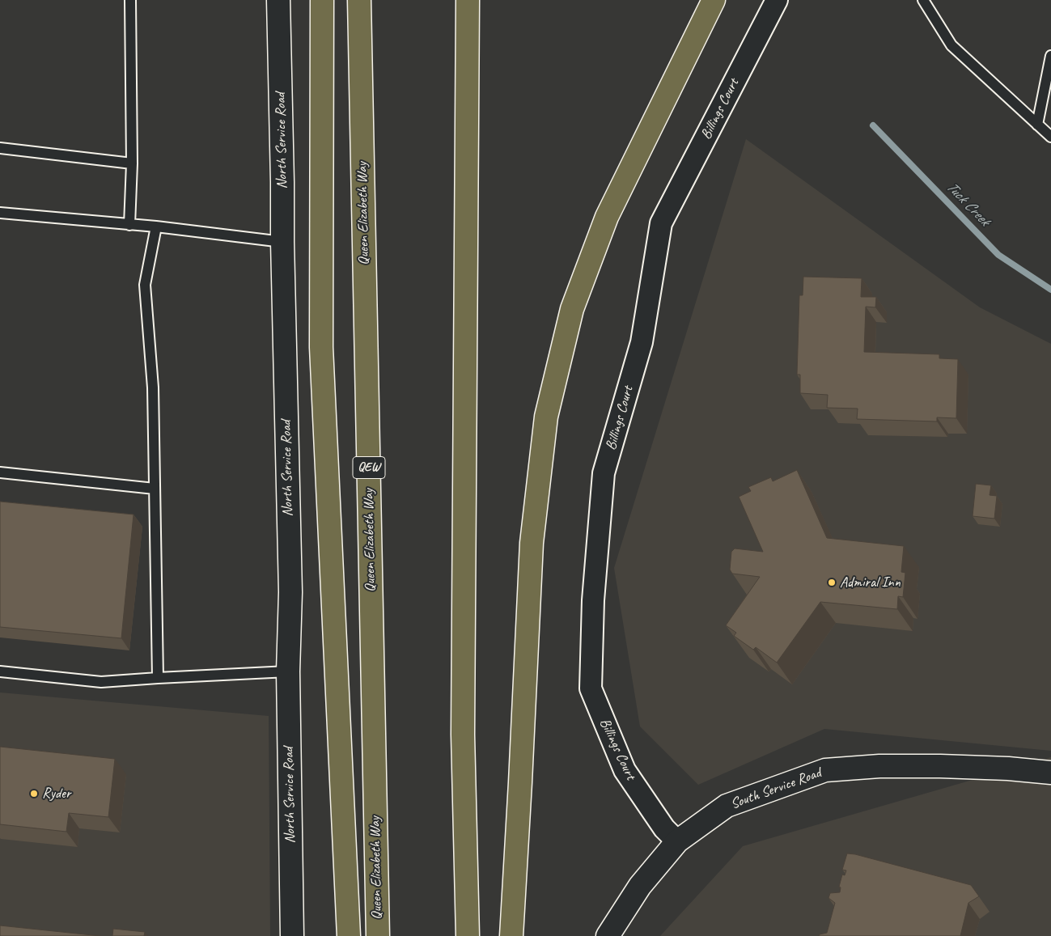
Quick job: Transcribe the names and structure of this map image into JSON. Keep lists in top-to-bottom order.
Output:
{
  "streets": {
    "highway": ["Queen Elizabeth Way", "QEW"],
    "street": ["Billings Court", "North Service Road", "South Service Road"]
  },
  "crossings": [
    ["Billings Court", "South Service Road"]
  ],
  "water": ["Tuck Creek"],
  "places": ["Admiral Inn", "Ryder"]
}
